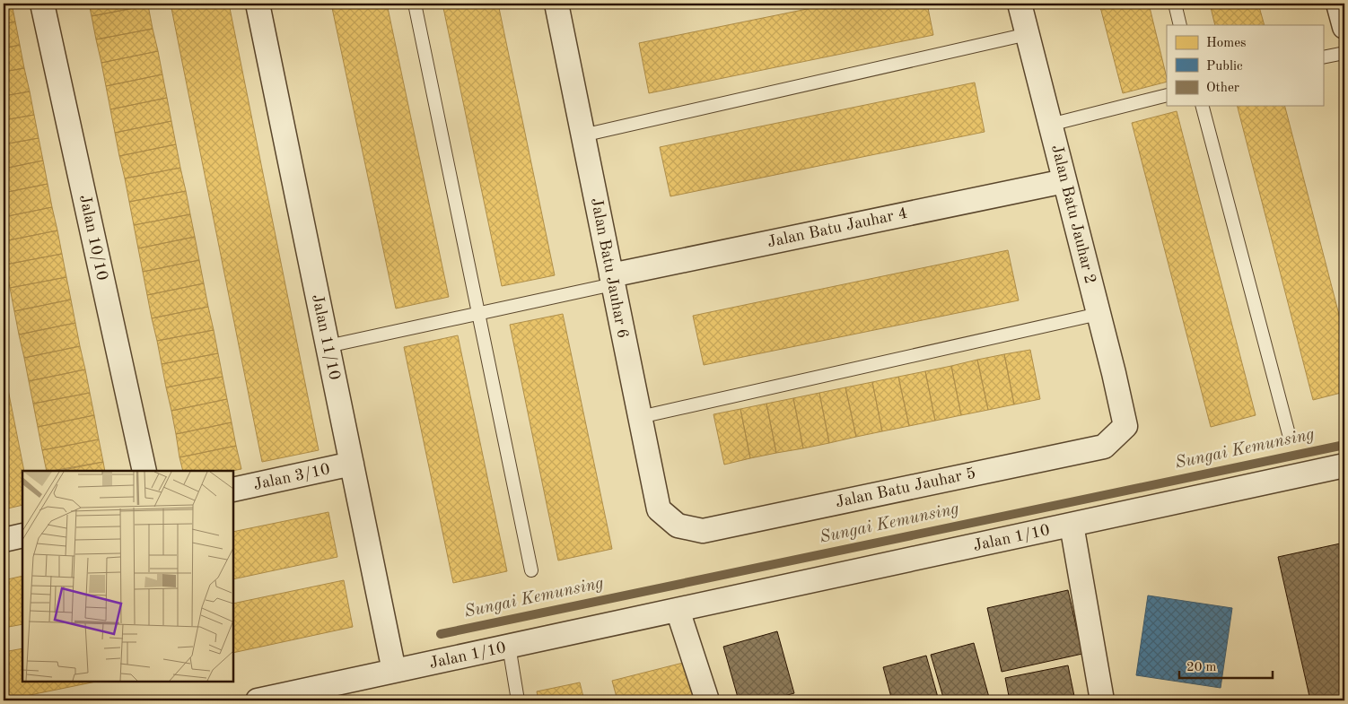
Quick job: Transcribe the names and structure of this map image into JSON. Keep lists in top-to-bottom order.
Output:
{
  "streets": {
    "street": [
      "Jalan Batu Jauhar 2",
      "Jalan Batu Jauhar 4",
      "Jalan 10/10",
      "Jalan Batu Jauhar 6",
      "Jalan 11/10",
      "Jalan 3/10",
      "Jalan Batu Jauhar 5",
      "Jalan 1/10"
    ]
  },
  "crossings": [
    ["Jalan Batu Jauhar 2", "Jalan Batu Jauhar 4"],
    ["Jalan Batu Jauhar 2", "Jalan Batu Jauhar 5"],
    ["Jalan Batu Jauhar 4", "Jalan Batu Jauhar 6"],
    ["Jalan Batu Jauhar 6", "Jalan Batu Jauhar 5"],
    ["Jalan 11/10", "Jalan 3/10"],
    ["Jalan 11/10", "Jalan 1/10"]
  ],
  "water": ["Sungai Kemunsing"],
  "legend": ["Homes", "Public", "Other"],
  "scale_bar": "20 m"
}
